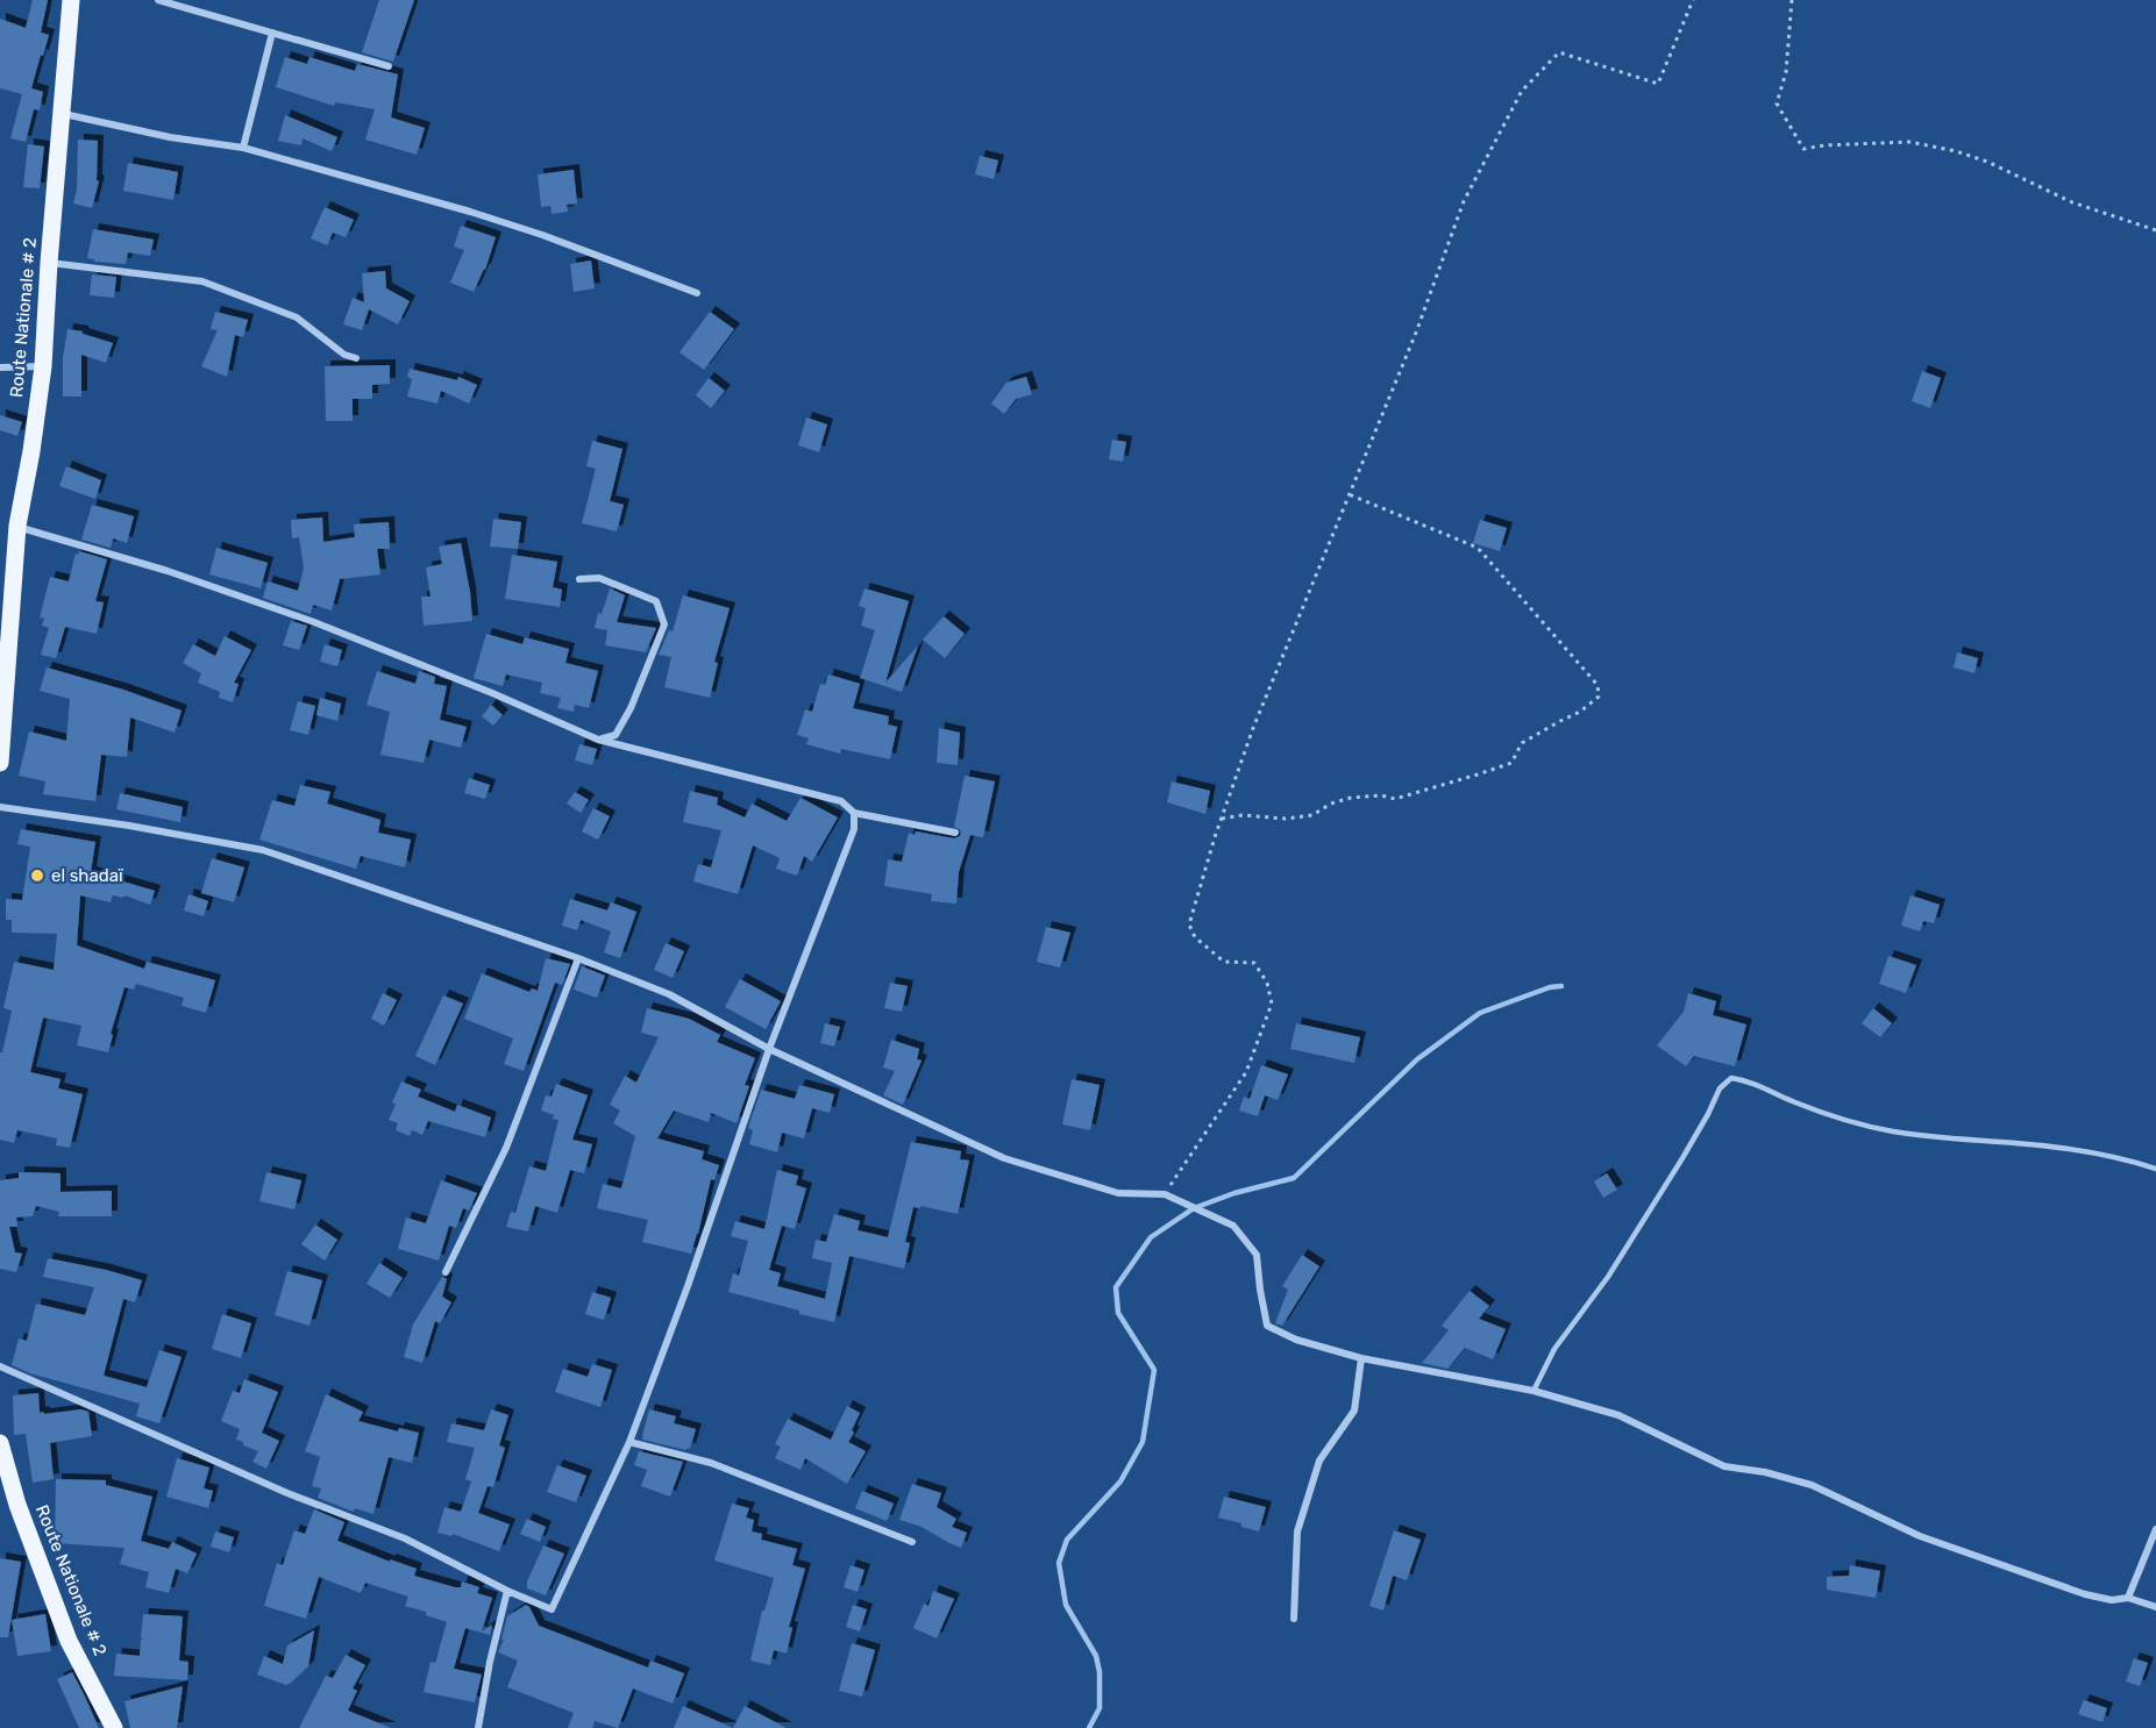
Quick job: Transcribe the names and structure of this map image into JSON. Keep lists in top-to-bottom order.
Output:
{
  "streets": {
    "main road": ["Route Nationale # 2"]
  },
  "places": ["el shadaï"]
}
